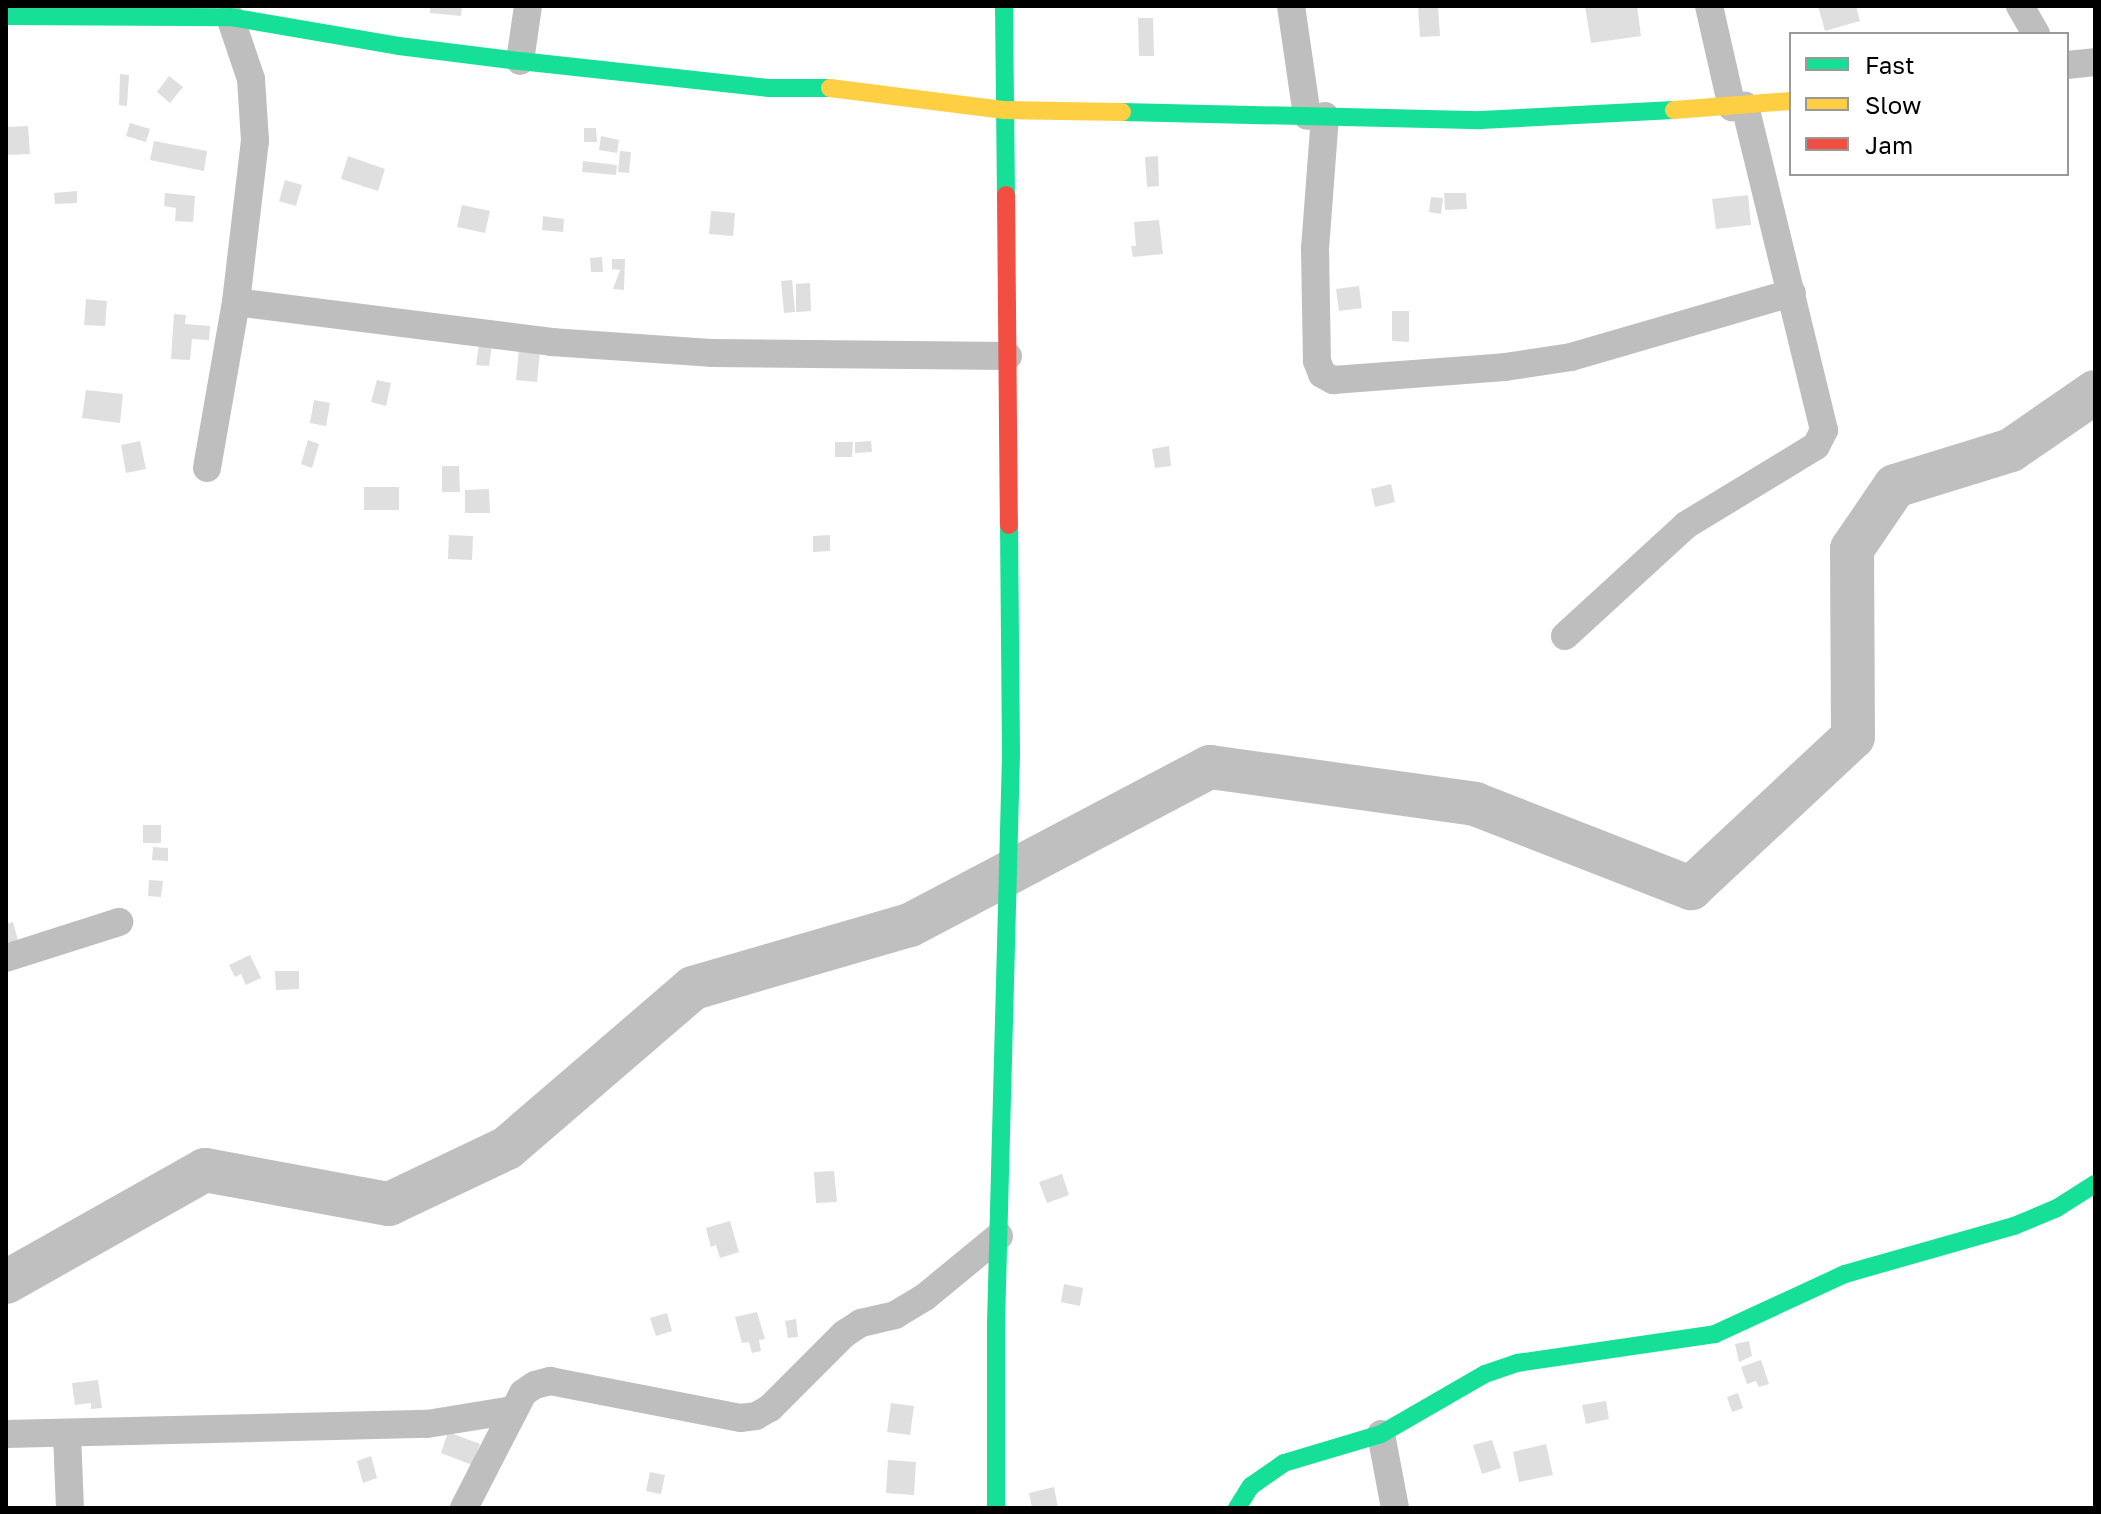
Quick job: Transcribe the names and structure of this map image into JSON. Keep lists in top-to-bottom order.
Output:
{
  "legend": ["Fast", "Slow", "Jam"]
}
